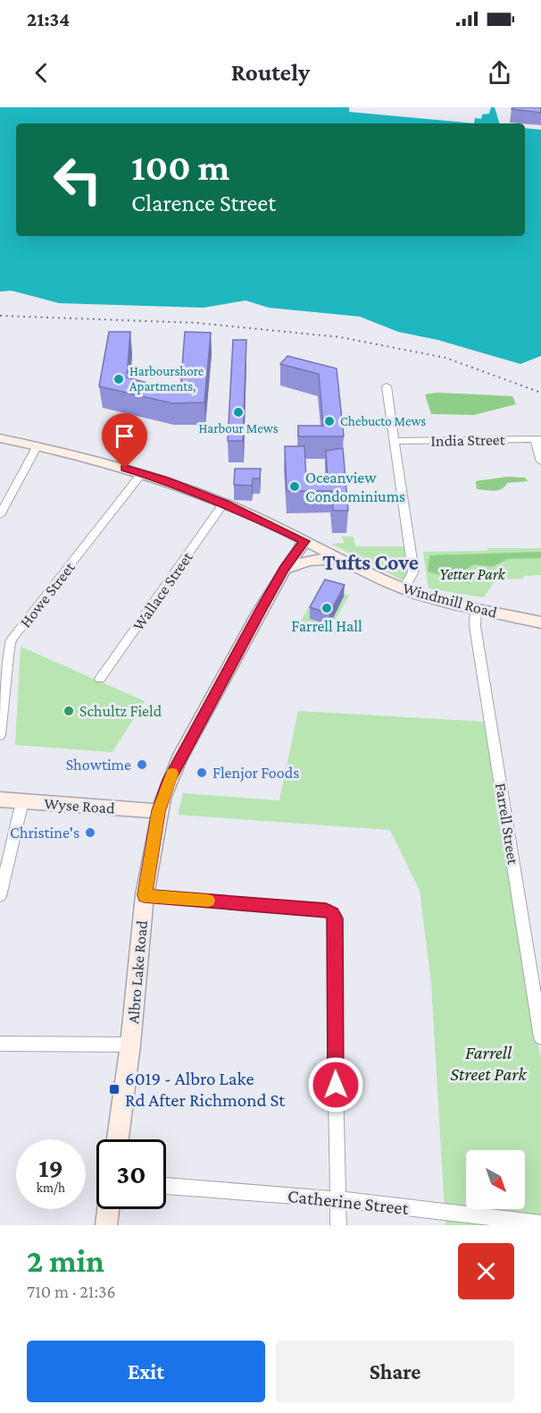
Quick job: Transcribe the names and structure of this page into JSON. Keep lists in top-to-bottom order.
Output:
{
  "streets": {
    "main road": ["Windmill Road", "Wyse Road", "Albro Lake Road"],
    "street": [
      "India Street",
      "Wallace Street",
      "Howe Street",
      "Farrell Street",
      "Catherine Street"
    ]
  },
  "crossings": [
    ["Wallace Street", "Windmill Road"],
    ["Howe Street", "Windmill Road"],
    ["Windmill Road", "Farrell Street"],
    ["Windmill Road", "Albro Lake Road"],
    ["Wyse Road", "Albro Lake Road"]
  ],
  "districts": ["Tufts Cove"],
  "parks": ["Yetter Park", "Farrell Street Park"],
  "places": {
    "other": [
      "Harbourshore Apartments,",
      "Harbour Mews",
      "Chebucto Mews",
      "Oceanview Condominiums",
      "Farrell Hall",
      "Schultz Field",
      "Showtime",
      "Flenjor Foods",
      "Christine's"
    ],
    "transit": ["6019 - Albro Lake Rd After Richmond St"]
  },
  "north": "bottom right",
  "page": {
    "status": "21:34",
    "header": "Routely",
    "turn": ["100 m", "Clarence Street"],
    "speed": "19 km/h",
    "limit": "30",
    "heading": ["2 min", "710 m · 21:36"],
    "buttons": ["Exit", "Share"]
  }
}
